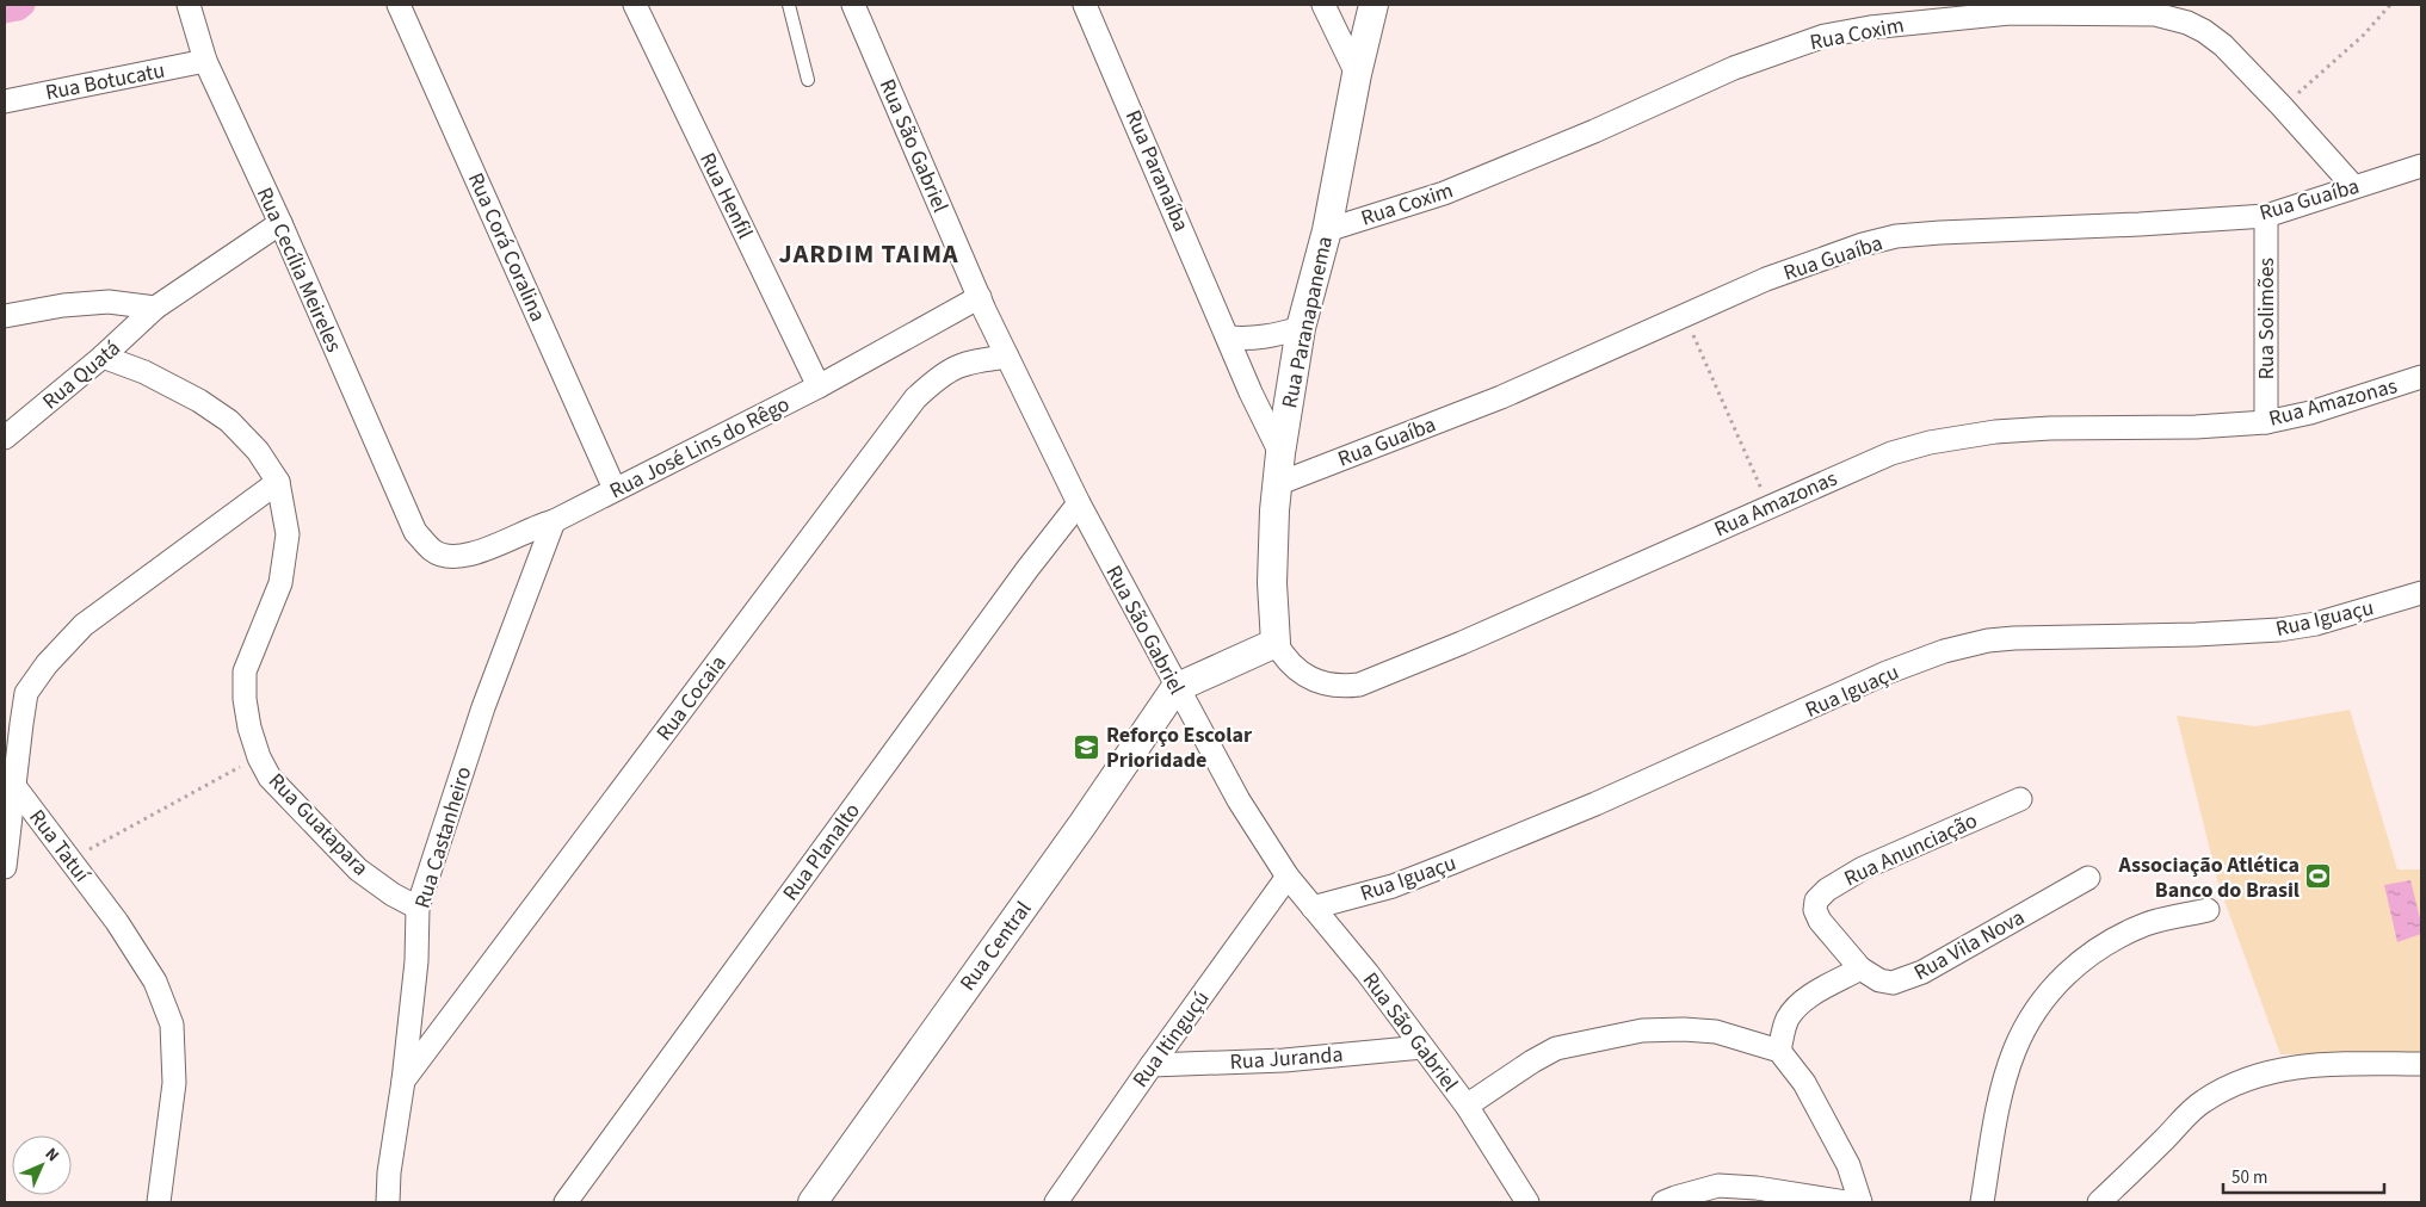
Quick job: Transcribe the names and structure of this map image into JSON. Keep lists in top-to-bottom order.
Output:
{
  "streets": {
    "street": [
      "Rua Coxim",
      "Rua Botucatu",
      "Rua São Gabriel",
      "Rua Paranaíba",
      "Rua Henfil",
      "Rua Guaíba",
      "Rua Corá Coralina",
      "Rua Cecília Meireles",
      "Rua Solimões",
      "Rua Paranapanema",
      "Rua Quatá",
      "Rua Amazonas",
      "Rua José Lins do Rêgo",
      "Rua Iguaçu",
      "Rua Cocaia",
      "Rua Guatapara",
      "Rua Castanheiro",
      "Rua Tatuí",
      "Rua Anunciação",
      "Rua Planalto",
      "Rua Vila Nova",
      "Rua Central",
      "Rua Itinguçú",
      "Rua Juranda"
    ]
  },
  "crossings": [
    ["Rua Coxim", "Rua Guaíba"],
    ["Rua Coxim", "Rua Paranapanema"],
    ["Rua Botucatu", "Rua Cecília Meireles"],
    ["Rua São Gabriel", "Rua José Lins do Rêgo"],
    ["Rua São Gabriel", "Rua Iguaçu"],
    ["Rua São Gabriel", "Rua Cocaia"],
    ["Rua São Gabriel", "Rua Planalto"],
    ["Rua São Gabriel", "Rua Central"],
    ["Rua São Gabriel", "Rua Itinguçú"],
    ["Rua São Gabriel", "Rua Juranda"],
    ["Rua Paranaíba", "Rua Paranapanema"],
    ["Rua Henfil", "Rua José Lins do Rêgo"],
    ["Rua Guaíba", "Rua Solimões"],
    ["Rua Guaíba", "Rua Paranapanema"],
    ["Rua Corá Coralina", "Rua José Lins do Rêgo"],
    ["Rua Cecília Meireles", "Rua Quatá"],
    ["Rua Cecília Meireles", "Rua José Lins do Rêgo"],
    ["Rua Solimões", "Rua Amazonas"],
    ["Rua Paranapanema", "Rua Amazonas"],
    ["Rua Quatá", "Rua Guatapara"],
    ["Rua José Lins do Rêgo", "Rua Castanheiro"],
    ["Rua Cocaia", "Rua Castanheiro"],
    ["Rua Guatapara", "Rua Castanheiro"],
    ["Rua Anunciação", "Rua Vila Nova"],
    ["Rua Itinguçú", "Rua Juranda"]
  ],
  "districts": ["JARDIM TAIMA"],
  "places": {
    "school or university": ["Reforço Escolar Prioridade"],
    "sports": ["Associação Atlética Banco do Brasil"]
  },
  "scale_bar": "50 m",
  "north": "top right"
}
